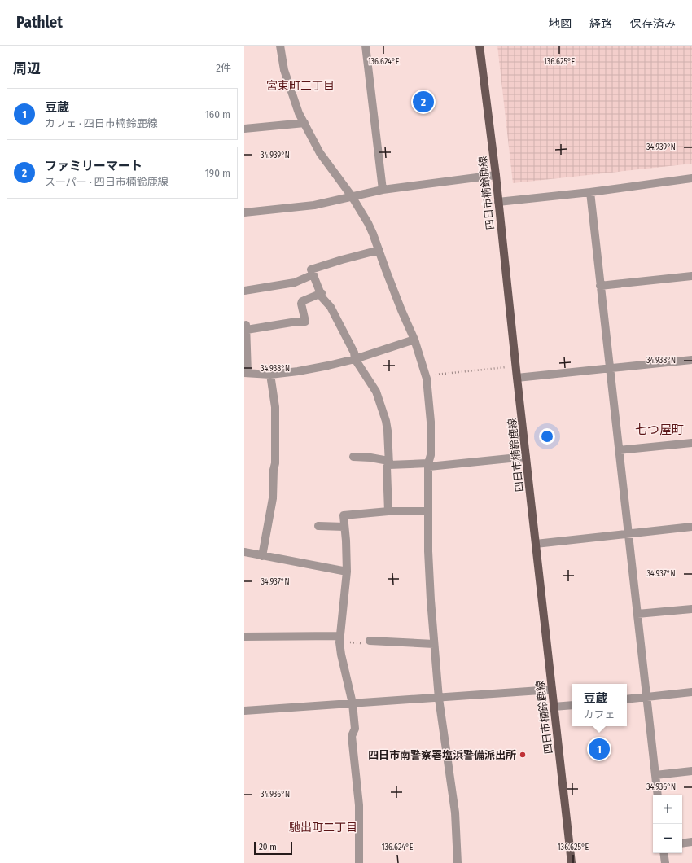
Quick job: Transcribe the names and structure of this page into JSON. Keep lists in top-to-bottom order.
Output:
{
  "streets": {
    "main road": ["四日市楠鈴鹿線"]
  },
  "districts": ["宮東町三丁目", "七つ屋町", "馳出町二丁目"],
  "places": ["四日市南警察署塩浜警備派出所"],
  "scale_bar": "20 m",
  "page": {
    "header": "Pathlet",
    "nav": ["地図", "経路", "保存済み"],
    "heading": ["周辺", "2件"],
    "list": [
      {
        "mark": "1",
        "name": "豆蔵",
        "note": "カフェ · 四日市楠鈴鹿線",
        "value": "160 m"
      },
      {
        "mark": "2",
        "name": "ファミリーマート",
        "note": "スーパー · 四日市楠鈴鹿線",
        "value": "190 m"
      }
    ],
    "pins": ["2", "1"],
    "popup": ["豆蔵", "カフェ"],
    "map_buttons": ["+", "−"],
    "scale": "20 m"
  },
  "coordinates": [
    "136.624°E",
    "136.625°E",
    "34.939°N",
    "34.938°N",
    "34.937°N",
    "34.936°N"
  ]
}
